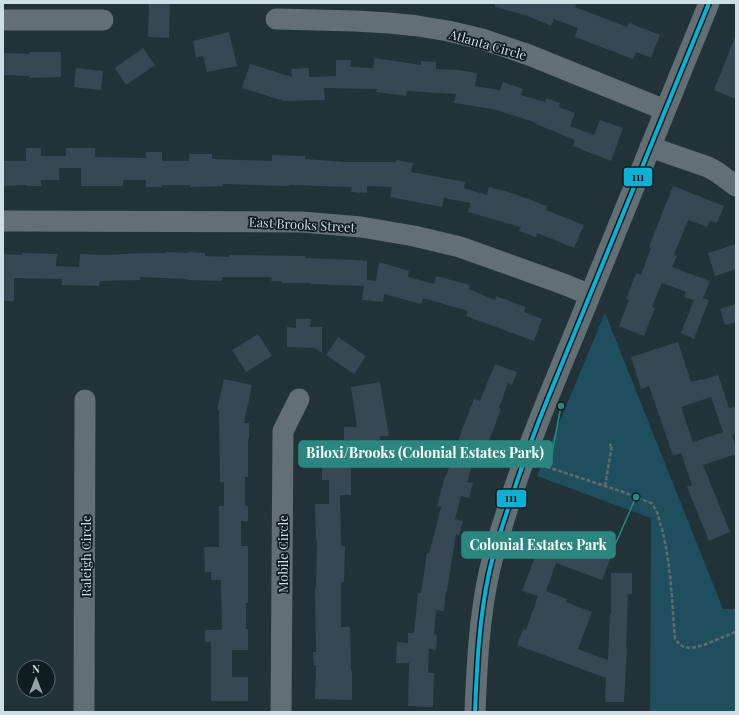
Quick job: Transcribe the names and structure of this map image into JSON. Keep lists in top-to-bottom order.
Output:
{
  "streets": {
    "street": [
      "Atlanta Circle",
      "East Brooks Street",
      "Mobile Circle",
      "Raleigh Circle"
    ]
  },
  "places": ["Biloxi/Brooks (Colonial Estates Park)", "Colonial Estates Park"],
  "lines": ["transit line 111"],
  "north": "top"
}
